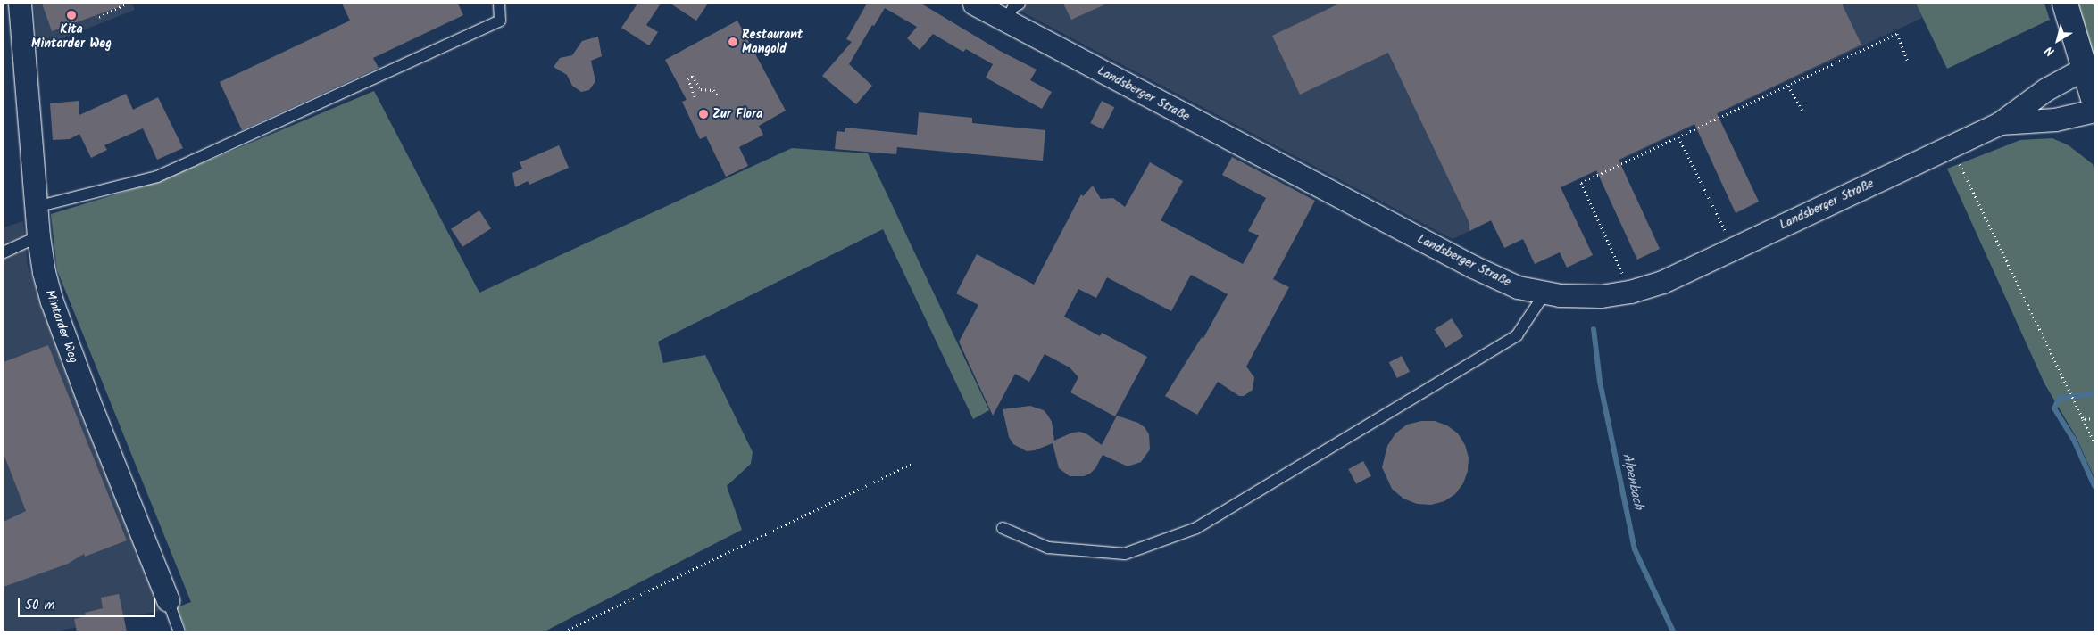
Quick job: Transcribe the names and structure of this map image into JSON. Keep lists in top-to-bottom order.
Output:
{
  "streets": {
    "street": ["Landsberger Straße", "Mintarder Weg"]
  },
  "water": ["Alpenbach"],
  "places": ["Kita Mintarder Weg", "Restaurant Mangold", "Zur Flora"],
  "scale_bar": "50 m",
  "north": "bottom left"
}
